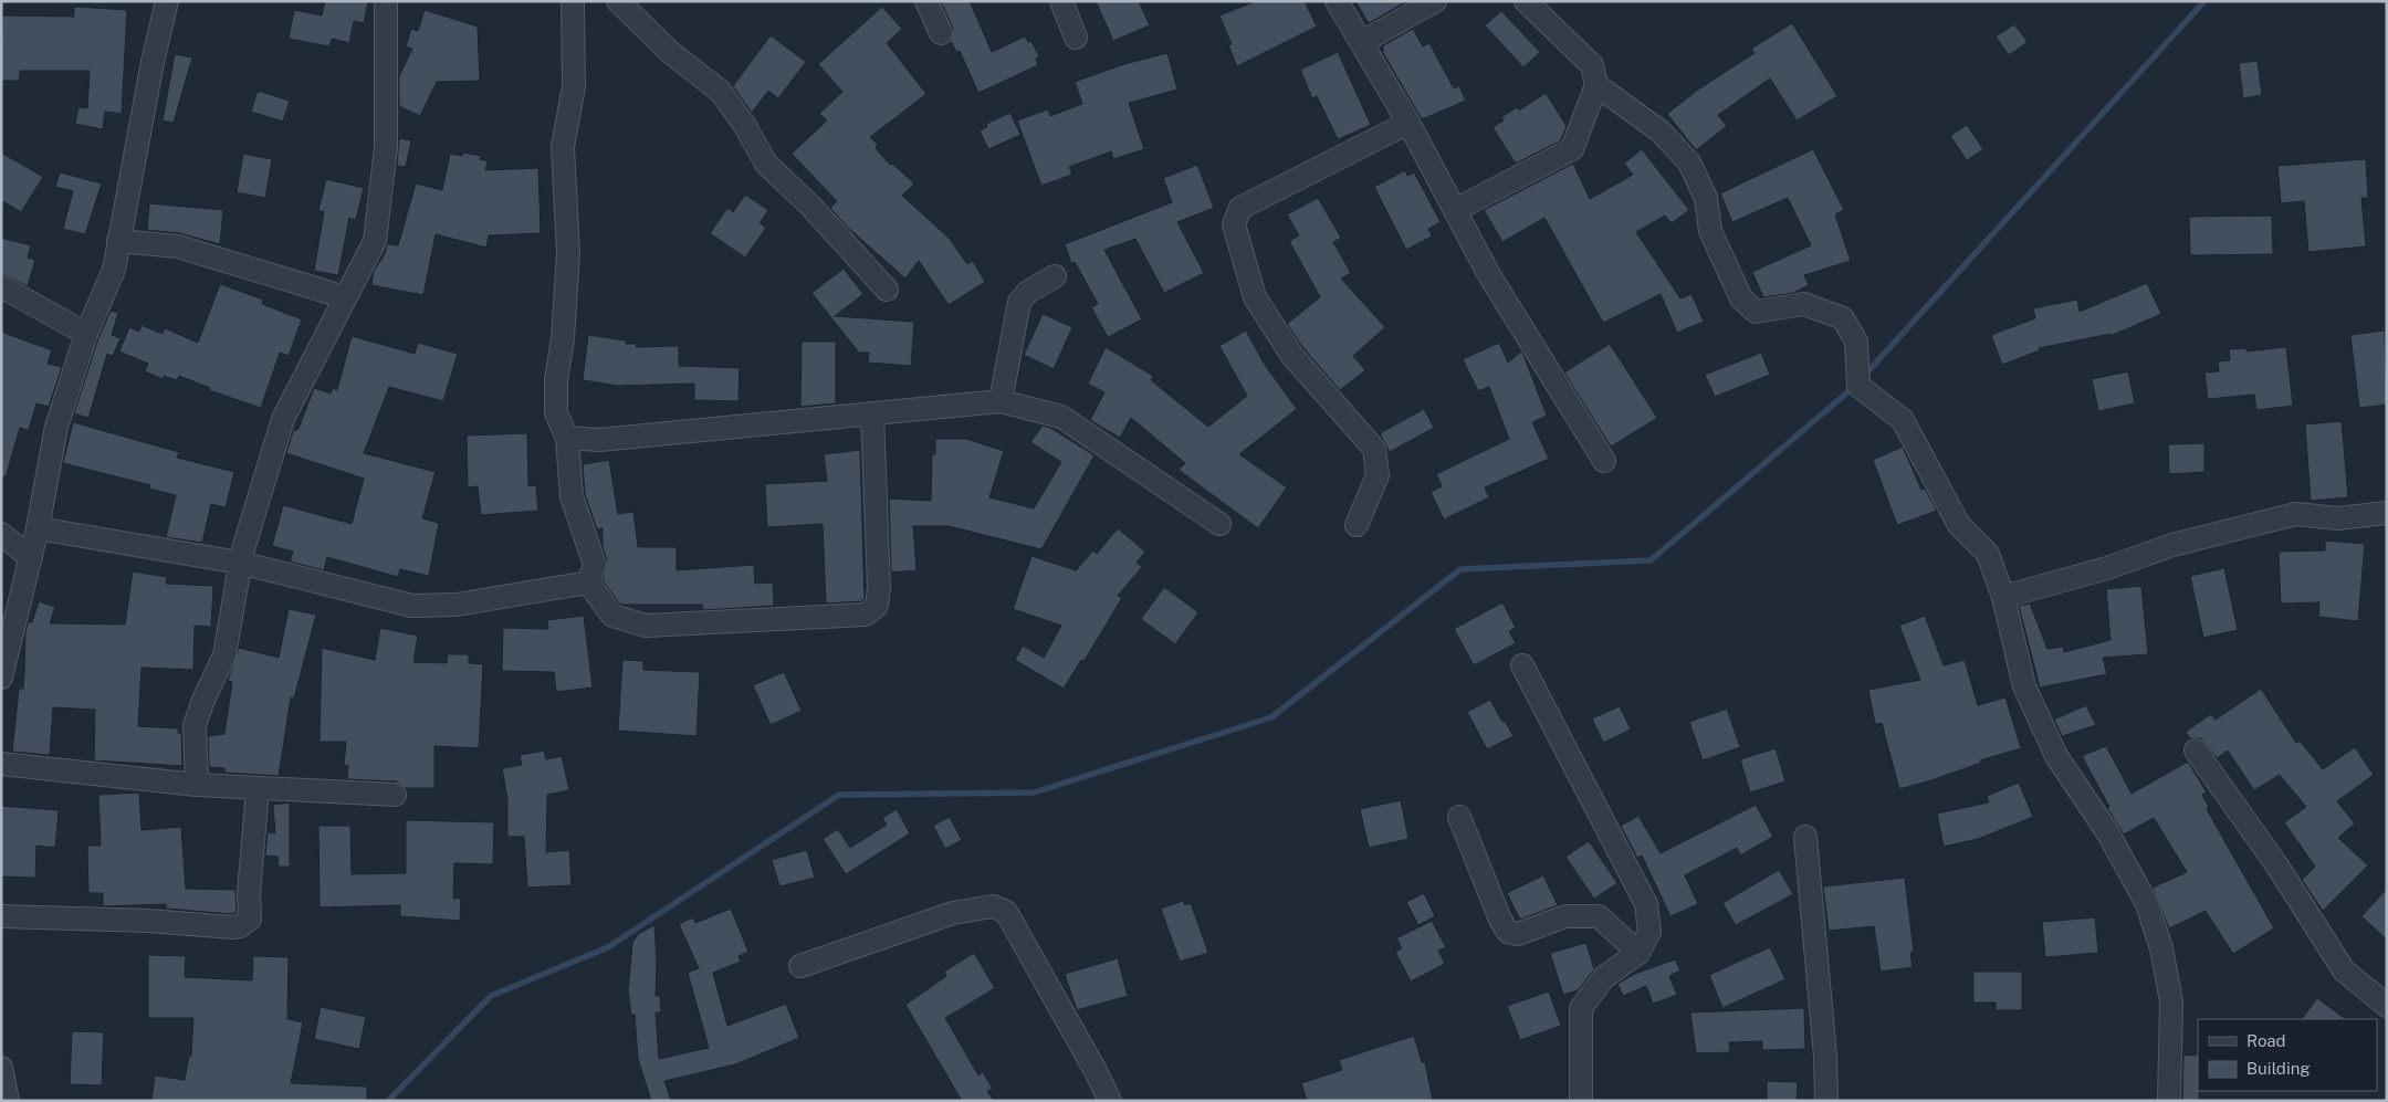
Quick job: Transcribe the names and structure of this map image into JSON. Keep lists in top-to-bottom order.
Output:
{
  "legend": ["Road", "Building"]
}
